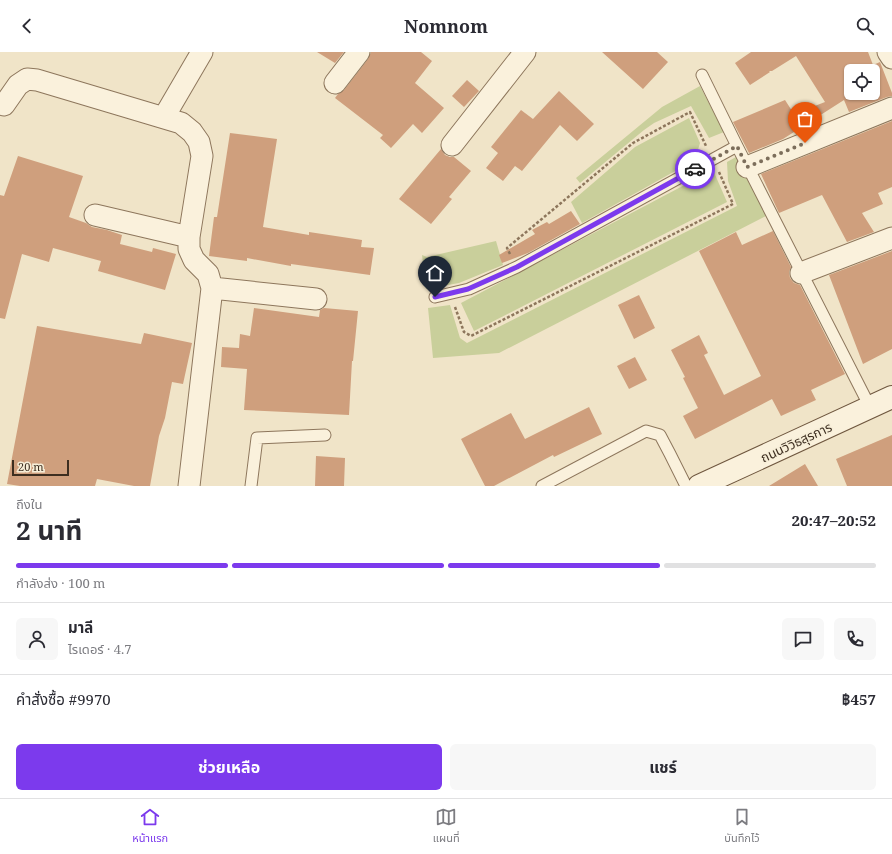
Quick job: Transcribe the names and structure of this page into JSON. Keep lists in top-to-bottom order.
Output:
{
  "streets": {
    "main road": ["ถนนวิวิธสุรการ"]
  },
  "scale_bar": "20 m",
  "page": {
    "header": "Nomnom",
    "scale": "20 m",
    "heading": ["2 นาที", "ถึงใน", "20:47–20:52"],
    "panel": [
      "มาลี",
      "ไรเดอร์ · 4.7",
      "คำสั่งซื้อ #9970",
      "฿457"
    ],
    "bar": "กำลังส่ง · 100 m",
    "buttons": ["ช่วยเหลือ", "แชร์"],
    "tabs": ["หน้าแรก", "แผนที่", "บันทึกไว้"]
  }
}
